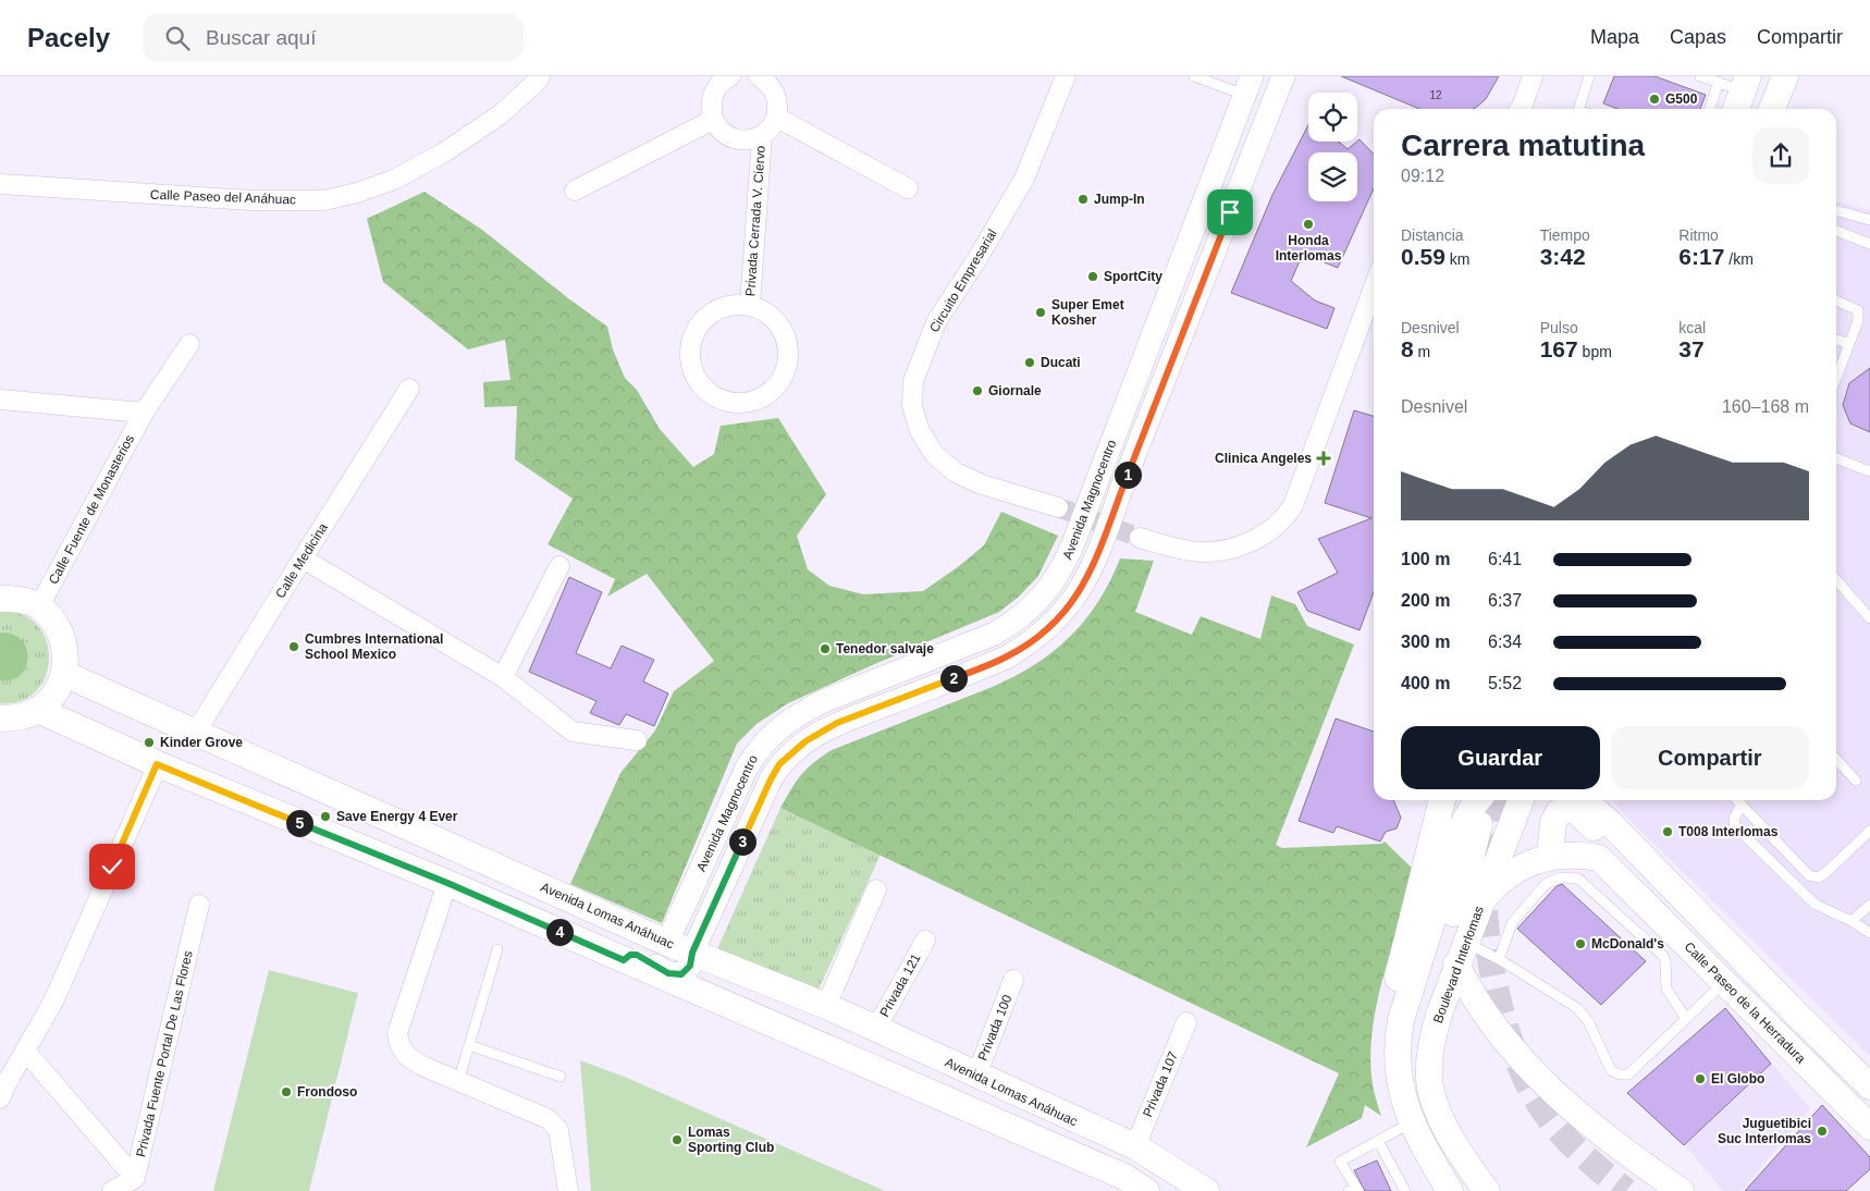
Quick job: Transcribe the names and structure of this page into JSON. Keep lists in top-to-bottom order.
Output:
{
  "streets": {
    "main road": ["Avenida Lomas Anáhuac", "Boulevard Interlomas", "Calle Paseo de la Herradura"],
    "street": [
      "Calle Paseo del Anáhuac",
      "Privada Cerrada V. Ciervo",
      "Circuito Empresarial",
      "Avenida Magnocentro",
      "Calle Fuente de Monasterios",
      "Calle Medicina",
      "Privada 121",
      "Privada 100",
      "Privada Fuente Portal De Las Flores",
      "Privada 107"
    ]
  },
  "crossings": [
    ["Avenida Magnocentro", "Avenida Lomas Anáhuac"],
    ["Calle Medicina", "Avenida Lomas Anáhuac"],
    ["Avenida Lomas Anáhuac", "Privada 121"],
    ["Avenida Lomas Anáhuac", "Privada 100"],
    ["Avenida Lomas Anáhuac", "Privada 107"],
    ["Boulevard Interlomas", "Calle Paseo de la Herradura"]
  ],
  "places": {
    "other": [
      "G500",
      "Jump-In",
      "Honda Interlomas",
      "SportCity",
      "Super Emet Kosher",
      "Ducati",
      "Giornale",
      "Cumbres International School Mexico",
      "Tenedor salvaje",
      "Kinder Grove",
      "Save Energy 4 Ever",
      "T008 Interlomas",
      "McDonald's",
      "El Globo",
      "Frondoso",
      "Juguetibici Suc Interlomas",
      "Lomas Sporting Club"
    ],
    "health": ["Clinica Angeles"]
  },
  "house_numbers": ["12"],
  "page": {
    "header": "Pacely",
    "search": "Buscar aquí",
    "nav": ["Mapa", "Capas", "Compartir"],
    "heading": ["Carrera matutina", "09:12"],
    "stats": [
      ["Distancia", "0.59 km"],
      ["Tiempo", "3:42"],
      ["Ritmo", "6:17 /km"],
      ["Desnivel", "8 m"],
      ["Pulso", "167 bpm"],
      ["kcal", "37"]
    ],
    "chart": ["Desnivel", "160–168 m"],
    "pins": [
      "1",
      "2",
      "5",
      "3",
      "4"
    ],
    "list": [
      {
        "name": "100 m",
        "note": "6:41"
      },
      {
        "name": "200 m",
        "note": "6:37"
      },
      {
        "name": "300 m",
        "note": "6:34"
      },
      {
        "name": "400 m",
        "note": "5:52"
      }
    ],
    "buttons": ["Guardar", "Compartir"]
  }
}
